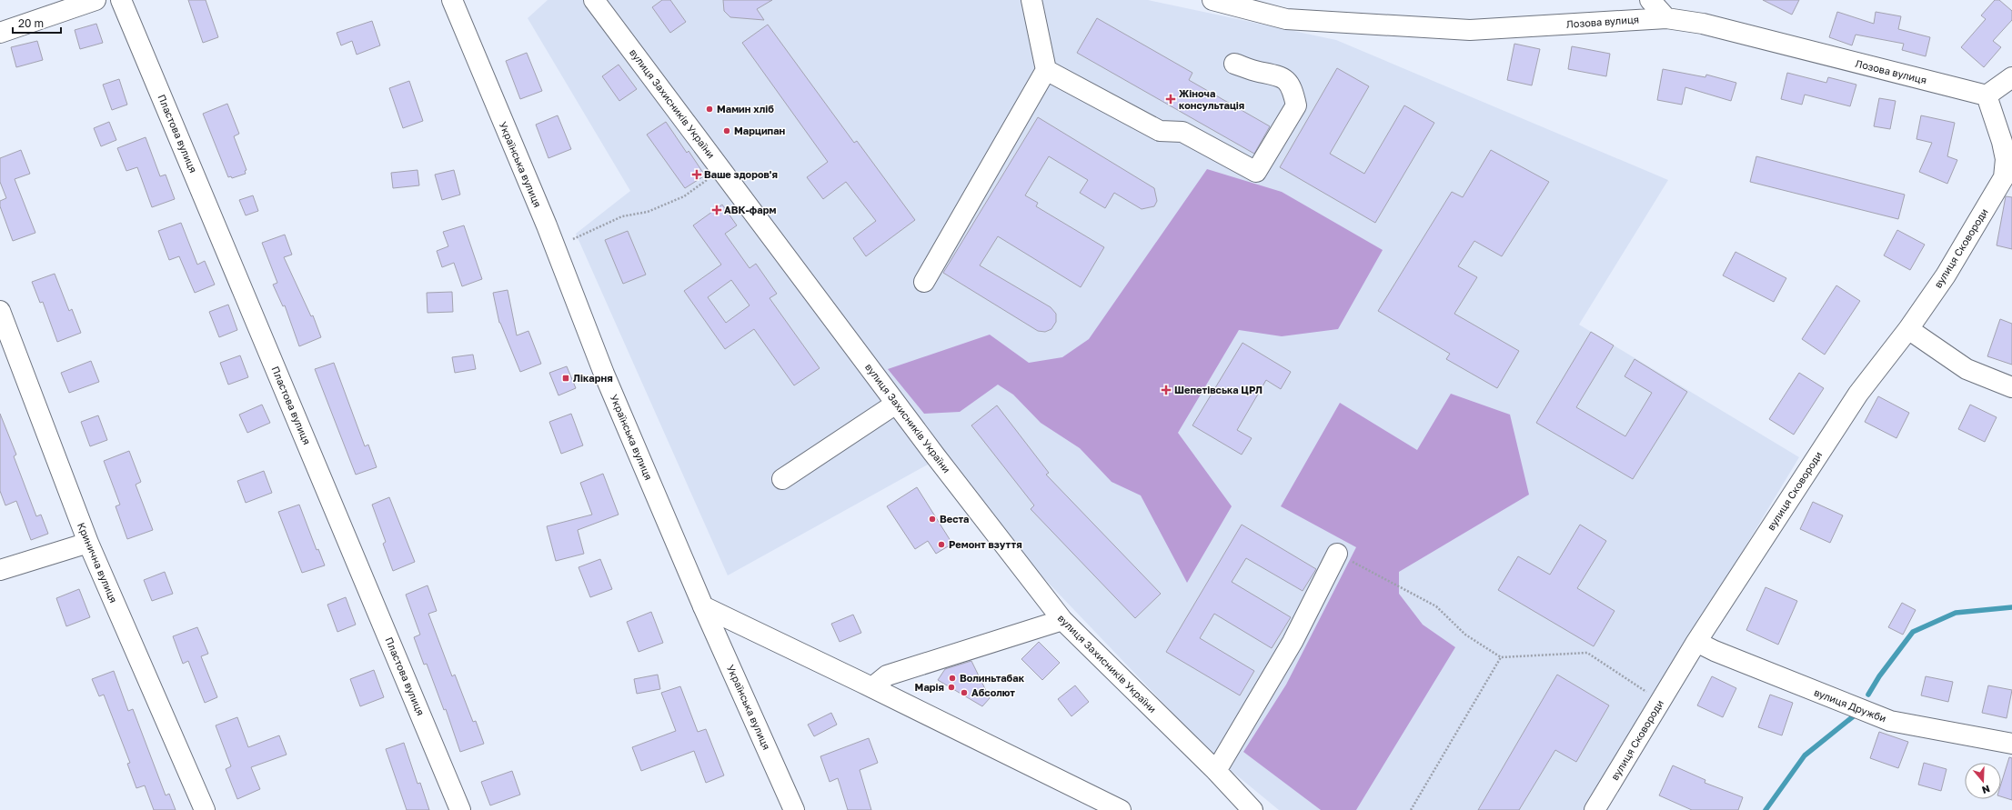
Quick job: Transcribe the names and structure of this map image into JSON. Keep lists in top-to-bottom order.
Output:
{
  "streets": {
    "street": [
      "Лозова вулиця",
      "вулиця Захисників України",
      "Пластова вулиця",
      "Українська вулиця",
      "вулиця Сковороди",
      "Кринична вулиця",
      "вулиця Дружби"
    ]
  },
  "crossings": [
    ["вулиця Сковороди", "вулиця Дружби"]
  ],
  "places": {
    "health": [
      "Жіноча консультація",
      "Ваше здоров'я",
      "АВК-фарм",
      "Шепетівська ЦРЛ"
    ],
    "other": [
      "Мамин хліб",
      "Марципан",
      "Веста",
      "Ремонт взуття",
      "Волиньтабак",
      "Марія",
      "Абсолют"
    ],
    "transit": ["Лікарня"]
  },
  "scale_bar": "20 m",
  "north": "bottom"
}
